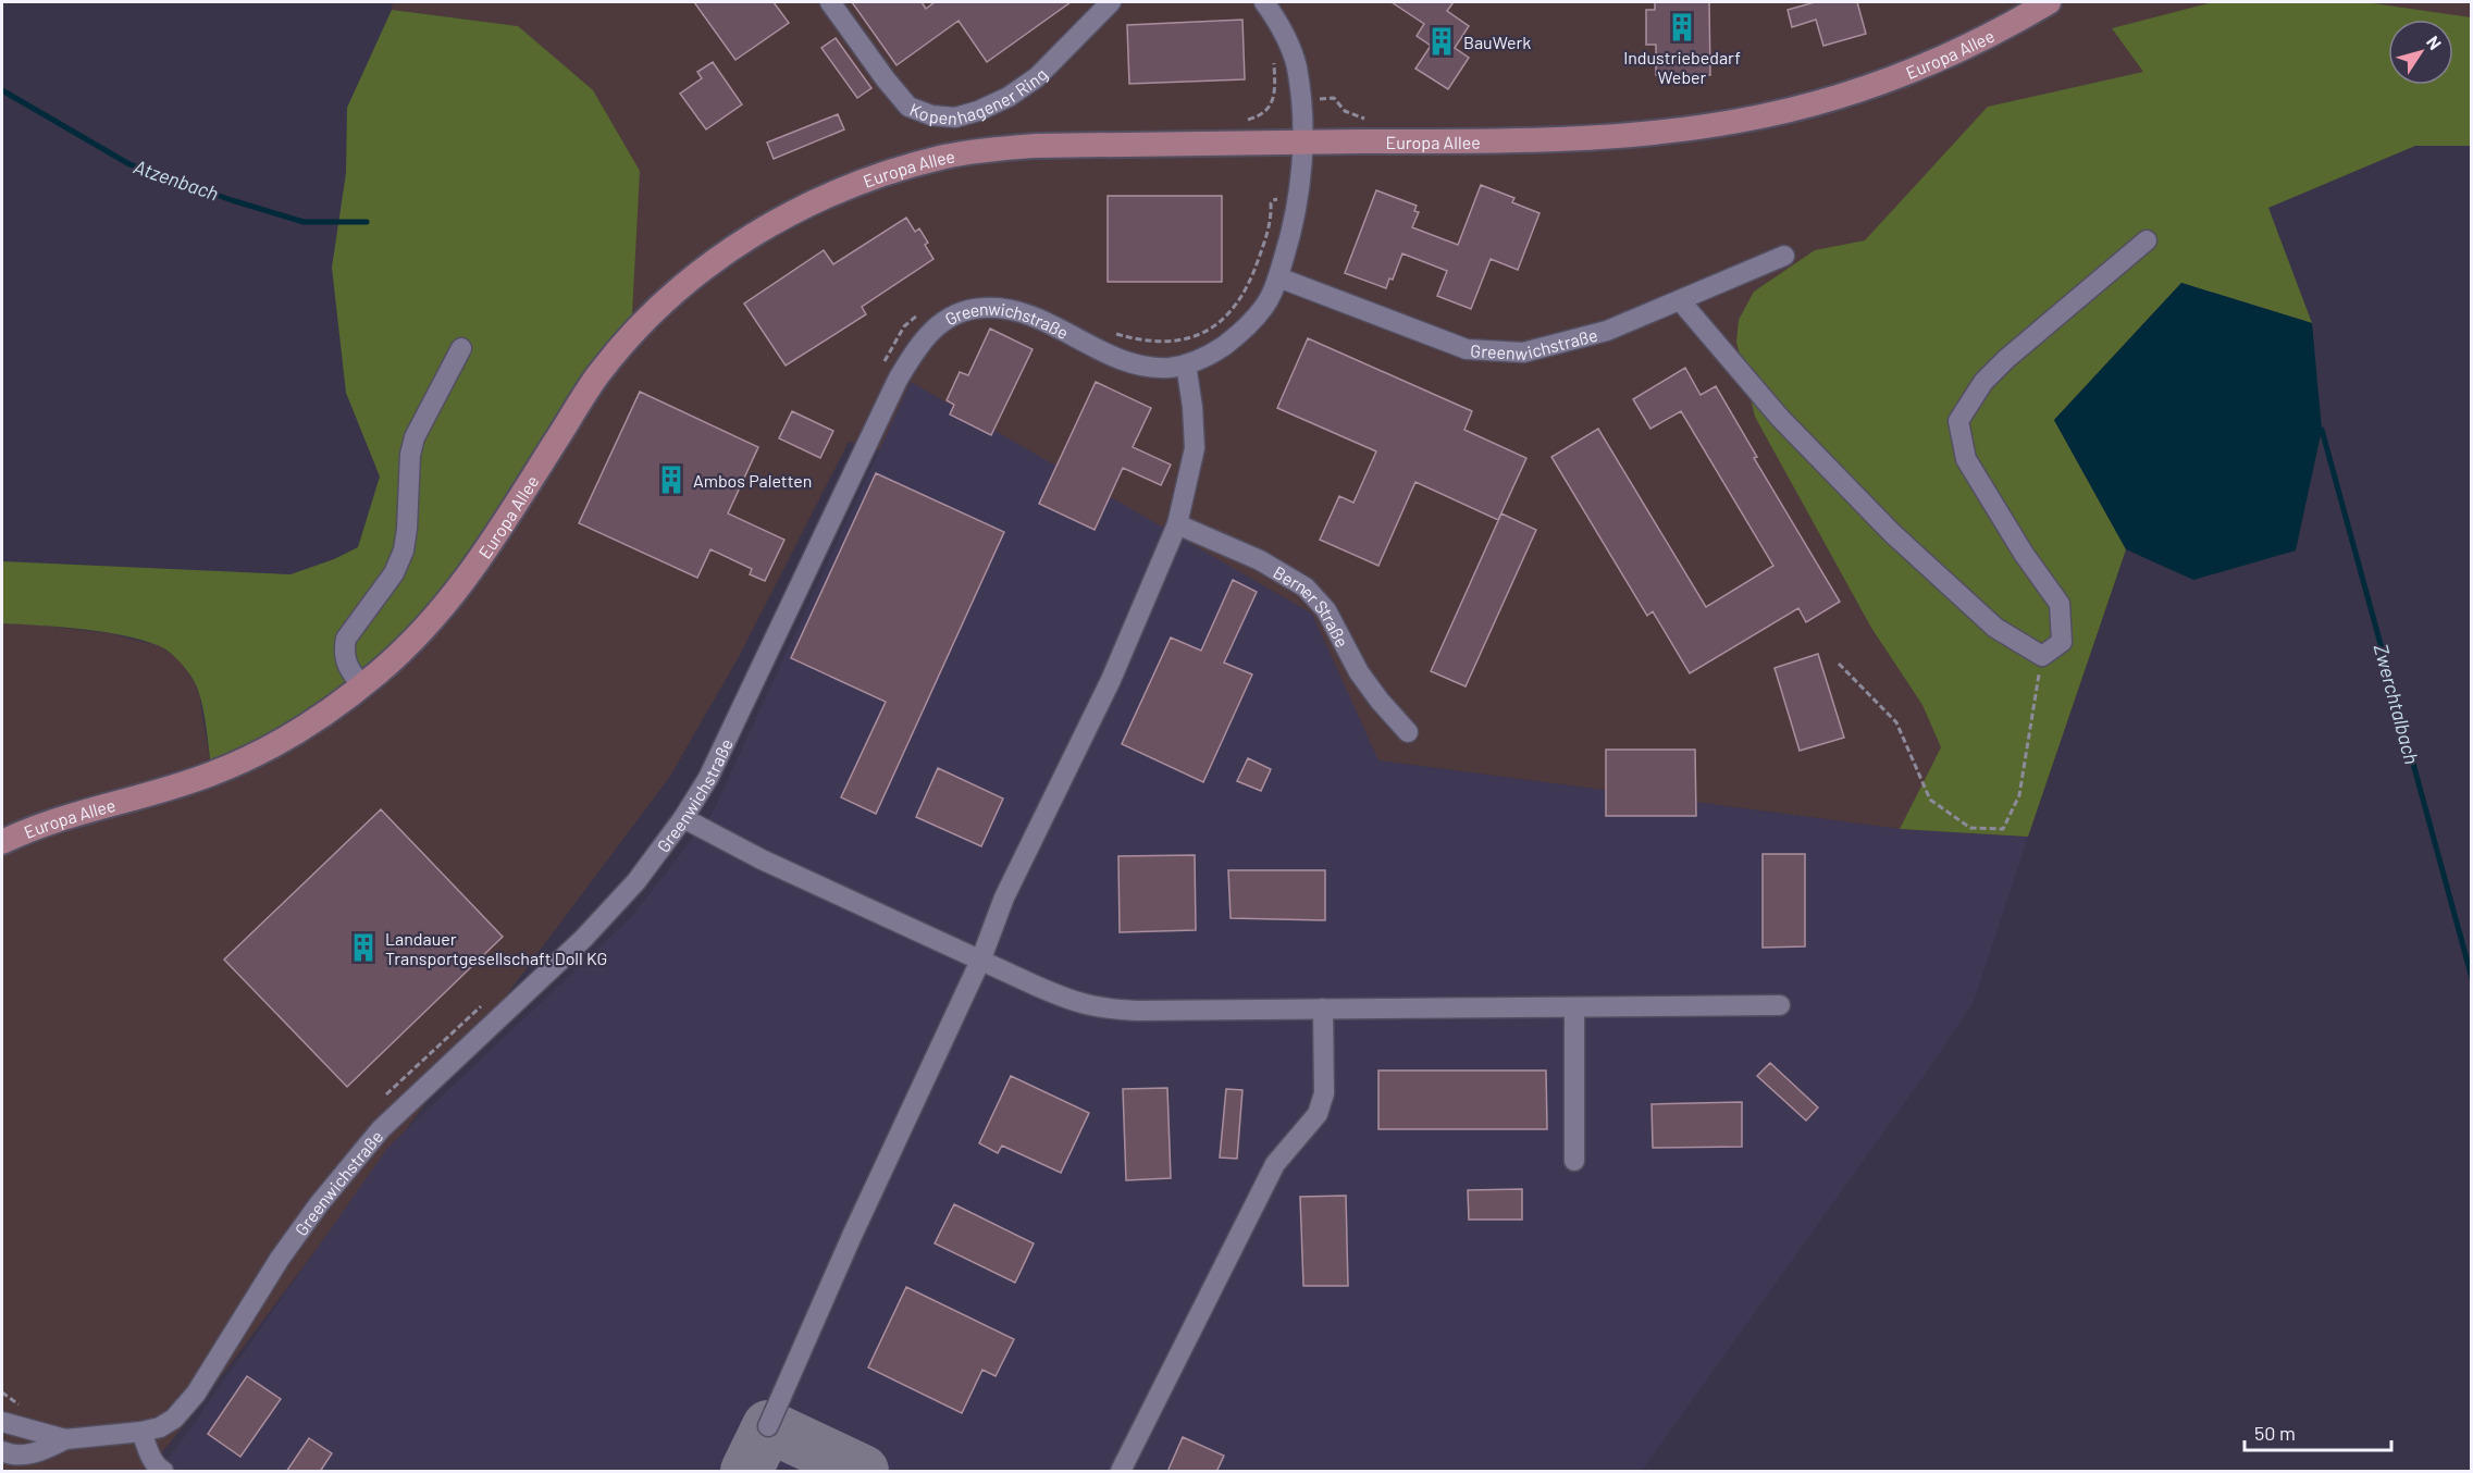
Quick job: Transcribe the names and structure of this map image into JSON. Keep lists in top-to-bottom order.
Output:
{
  "streets": {
    "main road": ["Europa Allee"],
    "street": ["Kopenhagener Ring", "Greenwichstraße", "Berner Straße"]
  },
  "crossings": [
    ["Europa Allee", "Greenwichstraße"]
  ],
  "water": ["Atzenbach", "Zwerchtalbach"],
  "places": {
    "building": [
      "Industriebedarf Weber",
      "BauWerk",
      "Ambos Paletten",
      "Landauer Transportgesellschaft Doll KG"
    ]
  },
  "scale_bar": "50 m",
  "north": "top right"
}
